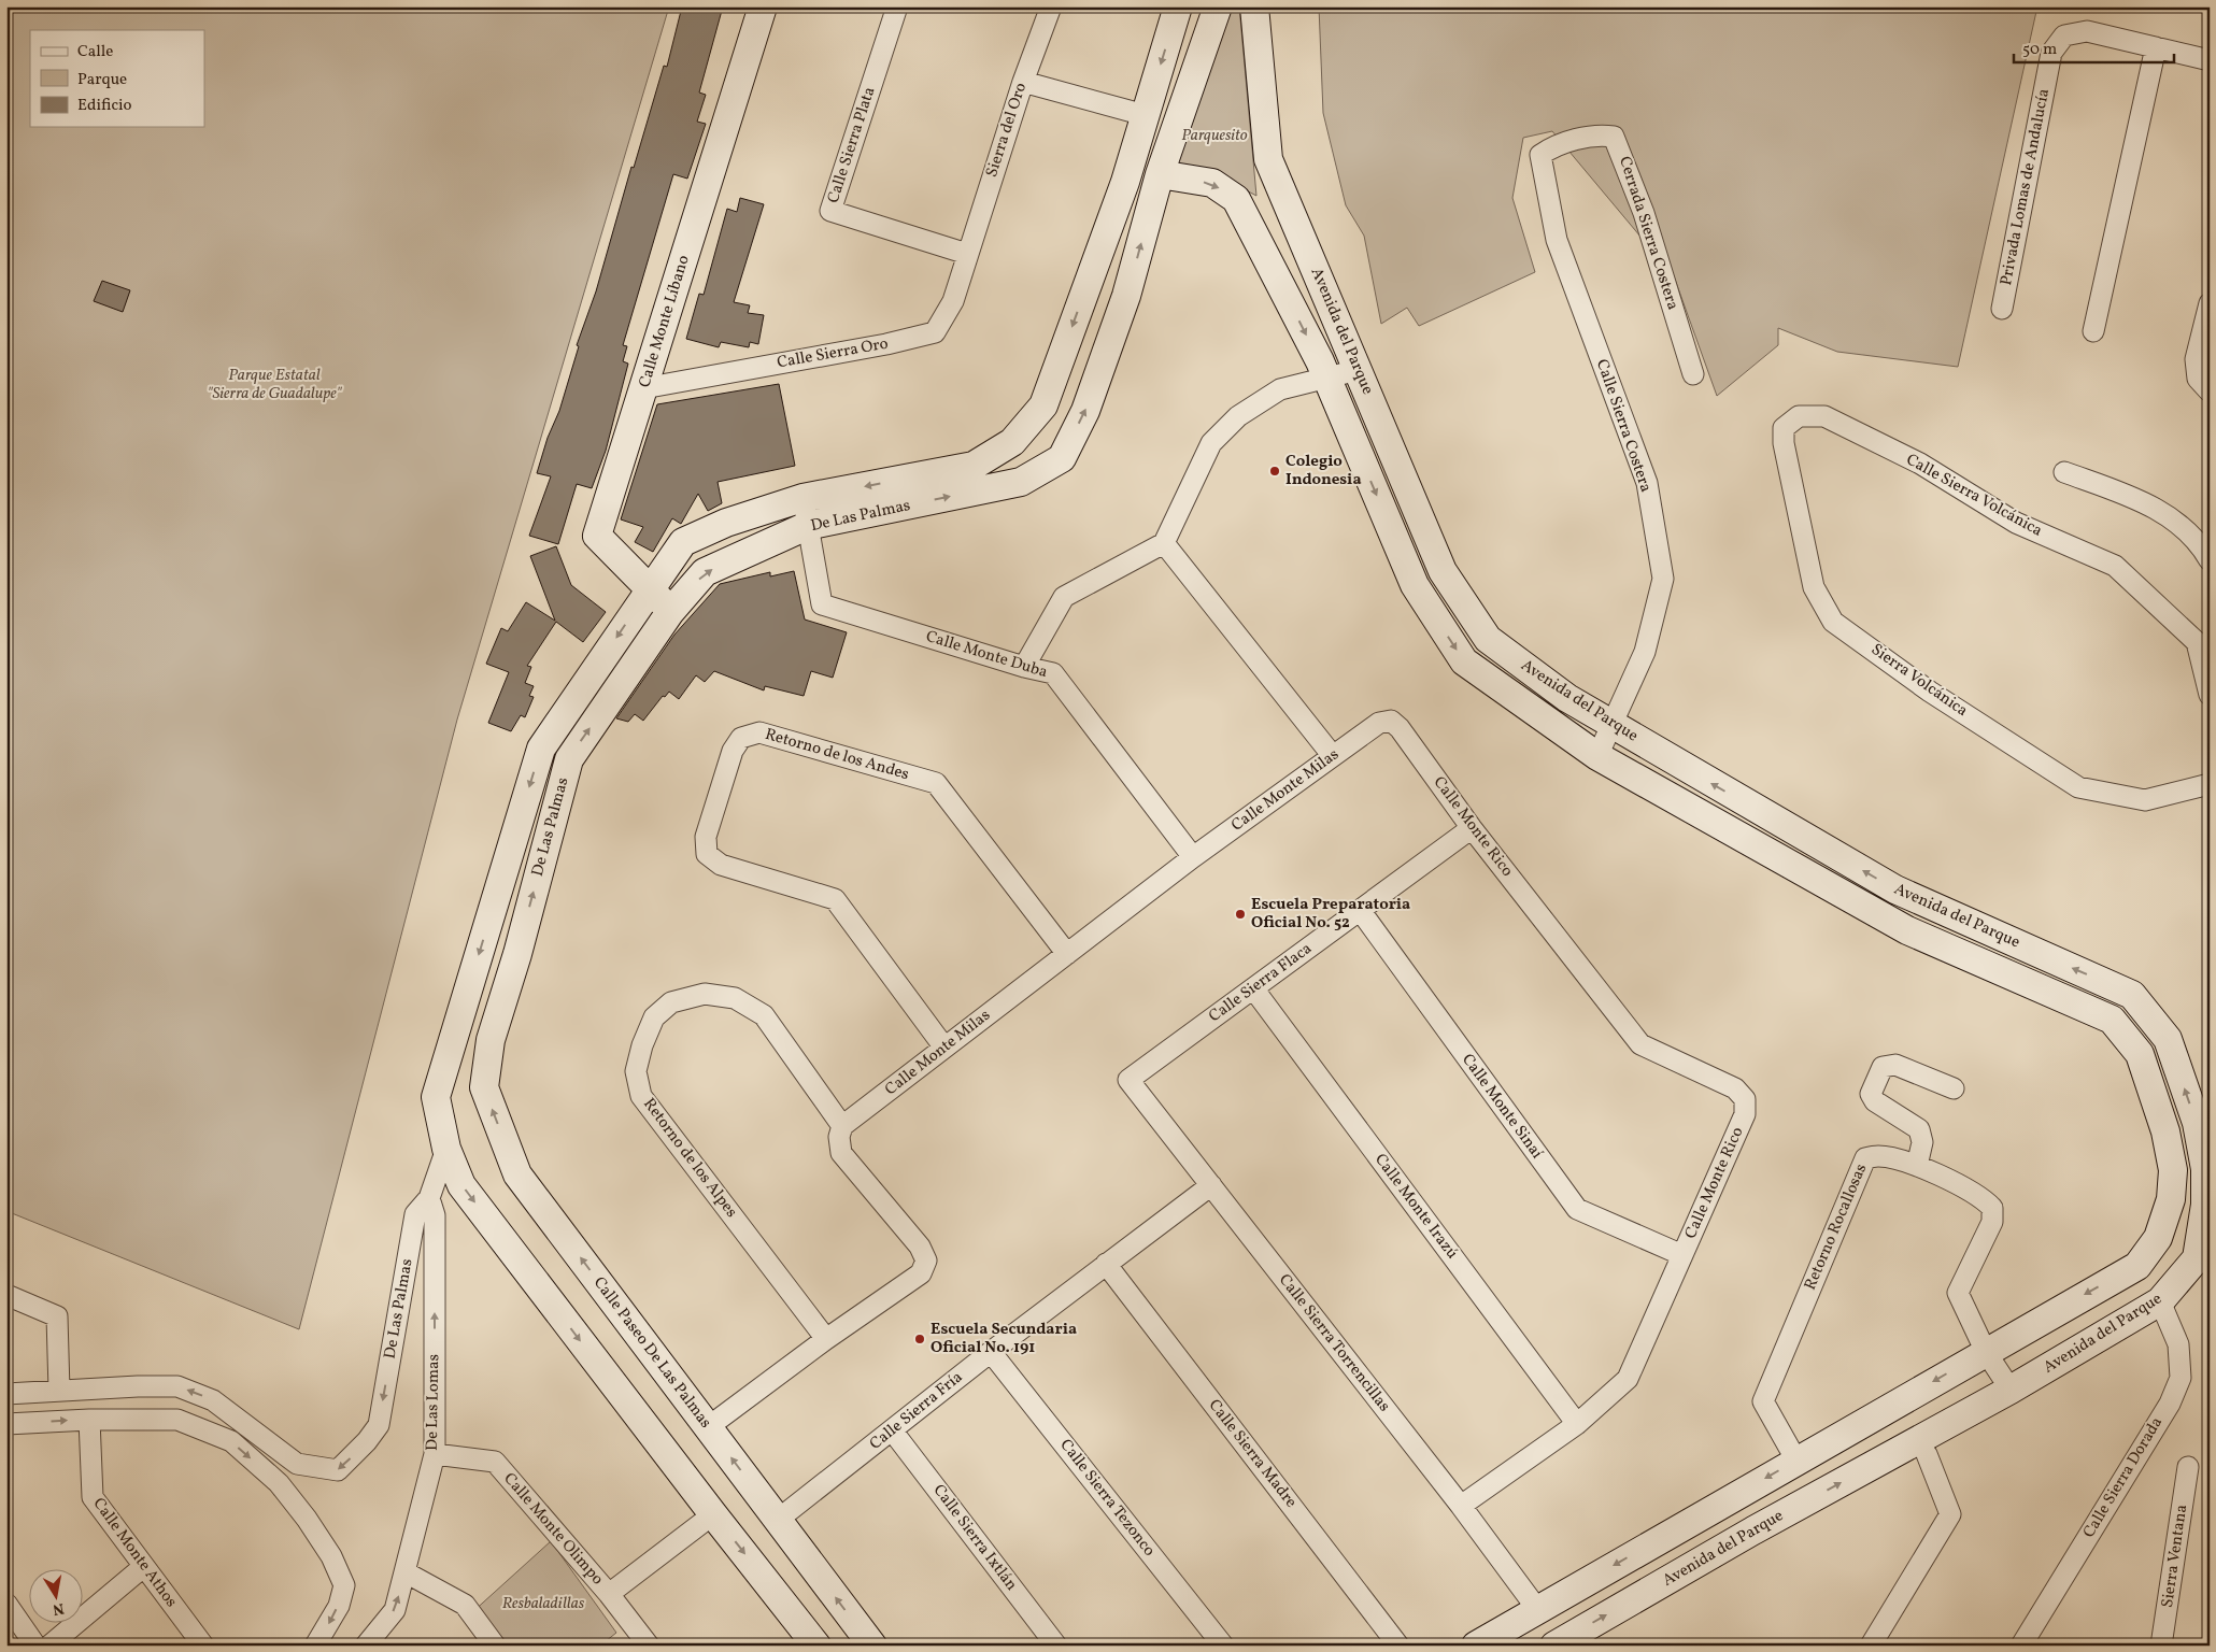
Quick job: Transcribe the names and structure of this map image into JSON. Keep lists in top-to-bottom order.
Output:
{
  "streets": {
    "street": [
      "Sierra del Oro",
      "Calle Sierra Plata",
      "Privada Lomas de Andalucía",
      "Cerrada Sierra Costera",
      "Calle Monte Líbano",
      "Avenida del Parque",
      "Calle Sierra Oro",
      "Calle Sierra Costera",
      "Calle Sierra Volcánica",
      "De Las Palmas",
      "Calle Monte Duba",
      "Sierra Volcánica",
      "Retorno de los Andes",
      "Calle Monte Milas",
      "Calle Monte Rico",
      "Calle Sierra Flaca",
      "Calle Monte Sinaí",
      "Retorno de los Alpes",
      "Calle Monte Irazú",
      "Retorno Rocallosas",
      "Calle Sierra Torrencillas",
      "Calle Paseo De Las Palmas",
      "De Las Lomas",
      "Calle Sierra Fría",
      "Calle Sierra Madre",
      "Calle Sierra Dorada",
      "Calle Sierra Tezonco",
      "Calle Monte Olimpo",
      "Calle Sierra Ixtlán",
      "Calle Monte Athos",
      "Sierra Ventana"
    ]
  },
  "crossings": [
    ["Sierra del Oro", "Calle Sierra Plata"],
    ["Sierra del Oro", "Calle Sierra Oro"],
    ["Calle Sierra Plata", "Calle Sierra Oro"],
    ["Cerrada Sierra Costera", "Calle Sierra Costera"],
    ["Calle Monte Líbano", "Calle Sierra Oro"],
    ["Calle Monte Líbano", "De Las Palmas"],
    ["Avenida del Parque", "Calle Sierra Costera"],
    ["Avenida del Parque", "De Las Palmas"],
    ["Avenida del Parque", "Retorno Rocallosas"],
    ["Avenida del Parque", "Calle Sierra Torrencillas"],
    ["Avenida del Parque", "Calle Sierra Dorada"],
    ["Calle Sierra Volcánica", "Sierra Volcánica"],
    ["De Las Palmas", "Calle Monte Duba"],
    ["De Las Palmas", "Calle Paseo De Las Palmas"],
    ["De Las Palmas", "De Las Lomas"],
    ["Calle Monte Duba", "Calle Monte Milas"],
    ["Retorno de los Andes", "Calle Monte Milas"],
    ["Calle Monte Milas", "Calle Monte Rico"],
    ["Calle Monte Milas", "Retorno de los Alpes"],
    ["Calle Monte Rico", "Calle Sierra Flaca"],
    ["Calle Monte Rico", "Calle Monte Sinaí"],
    ["Calle Monte Rico", "Calle Monte Irazú"],
    ["Calle Monte Rico", "Calle Sierra Torrencillas"],
    ["Calle Sierra Flaca", "Calle Monte Sinaí"],
    ["Calle Sierra Flaca", "Calle Monte Irazú"],
    ["Calle Sierra Flaca", "Calle Sierra Torrencillas"],
    ["Calle Sierra Torrencillas", "Calle Sierra Fría"],
    ["Calle Paseo De Las Palmas", "Calle Sierra Fría"],
    ["De Las Lomas", "Calle Monte Olimpo"],
    ["Calle Sierra Fría", "Calle Sierra Madre"],
    ["Calle Sierra Fría", "Calle Sierra Tezonco"],
    ["Calle Sierra Fría", "Calle Sierra Ixtlán"]
  ],
  "one_way": ["De Las Lomas"],
  "parks": ["Parquesito", "Parque Estatal \"Sierra de Guadalupe\"", "Resbaladillas"],
  "places": ["Colegio Indonesia", "Escuela Preparatoria Oficial No. 52", "Escuela Secundaria Oficial No. 191"],
  "legend": ["Calle", "Parque", "Edificio"],
  "scale_bar": "50 m",
  "north": "bottom"
}
